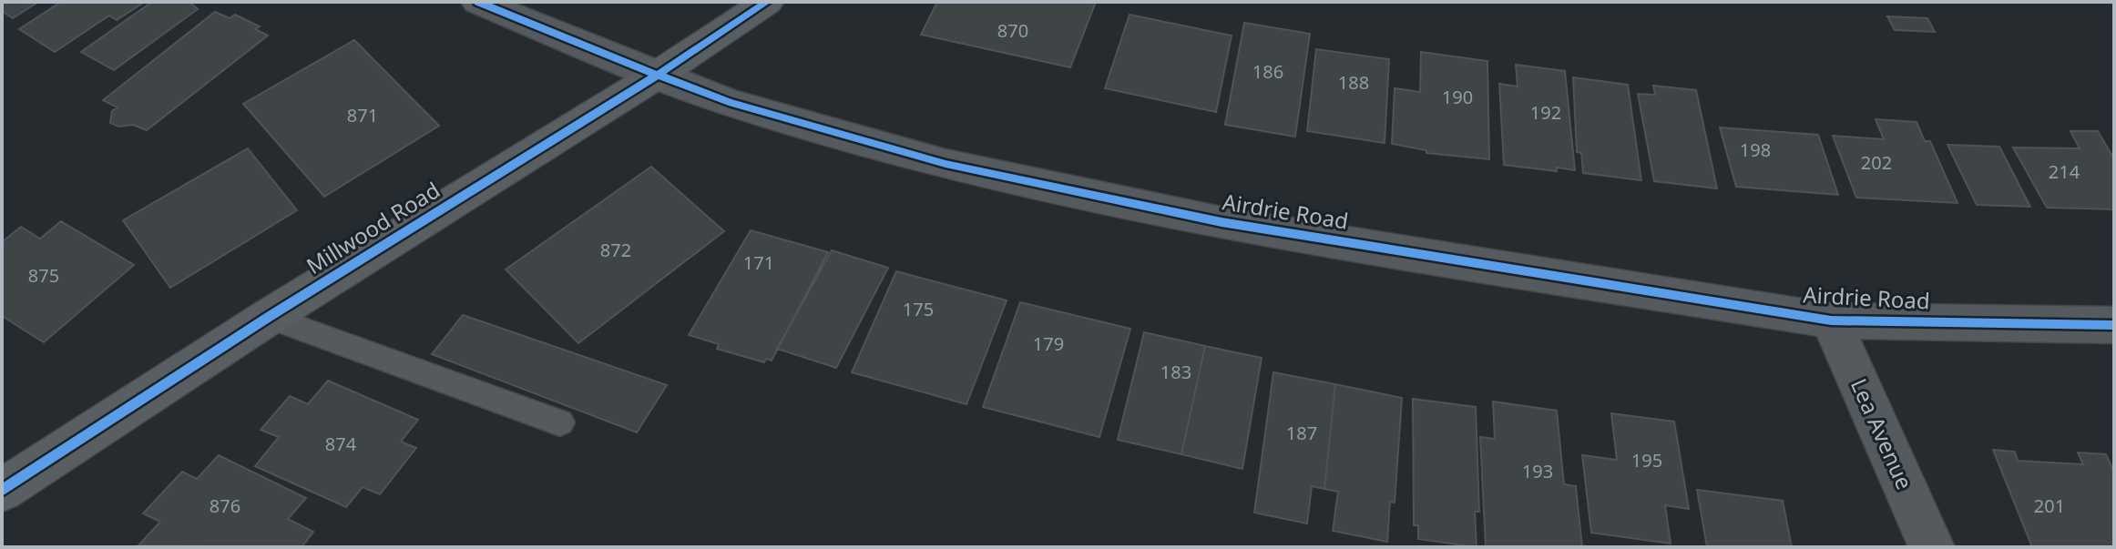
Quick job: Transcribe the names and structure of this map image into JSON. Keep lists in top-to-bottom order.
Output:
{
  "streets": {
    "street": ["Airdrie Road", "Millwood Road", "Lea Avenue"]
  },
  "crossings": [
    ["Airdrie Road", "Millwood Road"],
    ["Airdrie Road", "Lea Avenue"]
  ],
  "house_numbers": [
    "870",
    "186",
    "188",
    "190",
    "192",
    "871",
    "198",
    "202",
    "214",
    "872",
    "171",
    "875",
    "175",
    "179",
    "183",
    "187",
    "874",
    "195",
    "193",
    "876",
    "201"
  ]
}
